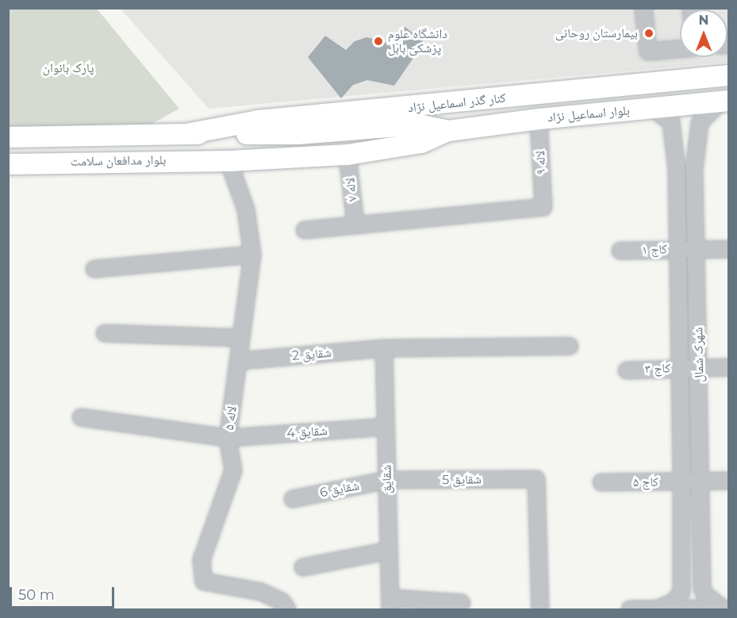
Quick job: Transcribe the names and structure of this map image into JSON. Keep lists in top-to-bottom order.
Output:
{
  "streets": {
    "main road": ["کنار گذر اسماعیل نژاد", "بلوار اسماعیل نژاد", "بلوار مدافعان سلامت"],
    "street": [
      "لاله ۹",
      "لاله ۷",
      "کاج ۱",
      "شقايق 2",
      "شهرک شمال",
      "کاج ۳",
      "لاله ۵",
      "شقايق 4",
      "شقايق",
      "شقايق 5",
      "کاج ۵",
      "شقايق 6"
    ]
  },
  "crossings": [
    ["کنار گذر اسماعیل نژاد", "بلوار اسماعیل نژاد"],
    ["کنار گذر اسماعیل نژاد", "بلوار مدافعان سلامت"],
    ["بلوار اسماعیل نژاد", "بلوار مدافعان سلامت"],
    ["بلوار اسماعیل نژاد", "لاله ۹"],
    ["بلوار اسماعیل نژاد", "لاله ۷"],
    ["بلوار اسماعیل نژاد", "شهرک شمال"],
    ["بلوار اسماعیل نژاد", "لاله ۵"],
    ["بلوار مدافعان سلامت", "لاله ۵"],
    ["لاله ۹", "لاله ۷"],
    ["کاج ۱", "شهرک شمال"],
    ["شقايق 2", "لاله ۵"],
    ["شقايق 2", "شقايق"],
    ["شهرک شمال", "کاج ۳"],
    ["شهرک شمال", "کاج ۵"],
    ["لاله ۵", "شقايق 4"],
    ["شقايق 4", "شقايق"],
    ["شقايق", "شقايق 5"],
    ["شقايق", "شقايق 6"],
    ["شقايق 5", "شقايق 6"]
  ],
  "parks": ["پارک بانوان"],
  "places": ["بیمارستان روحانی", "دانشگاه علوم پزشکی بابل"],
  "scale_bar": "50 m",
  "north": "top"
}
